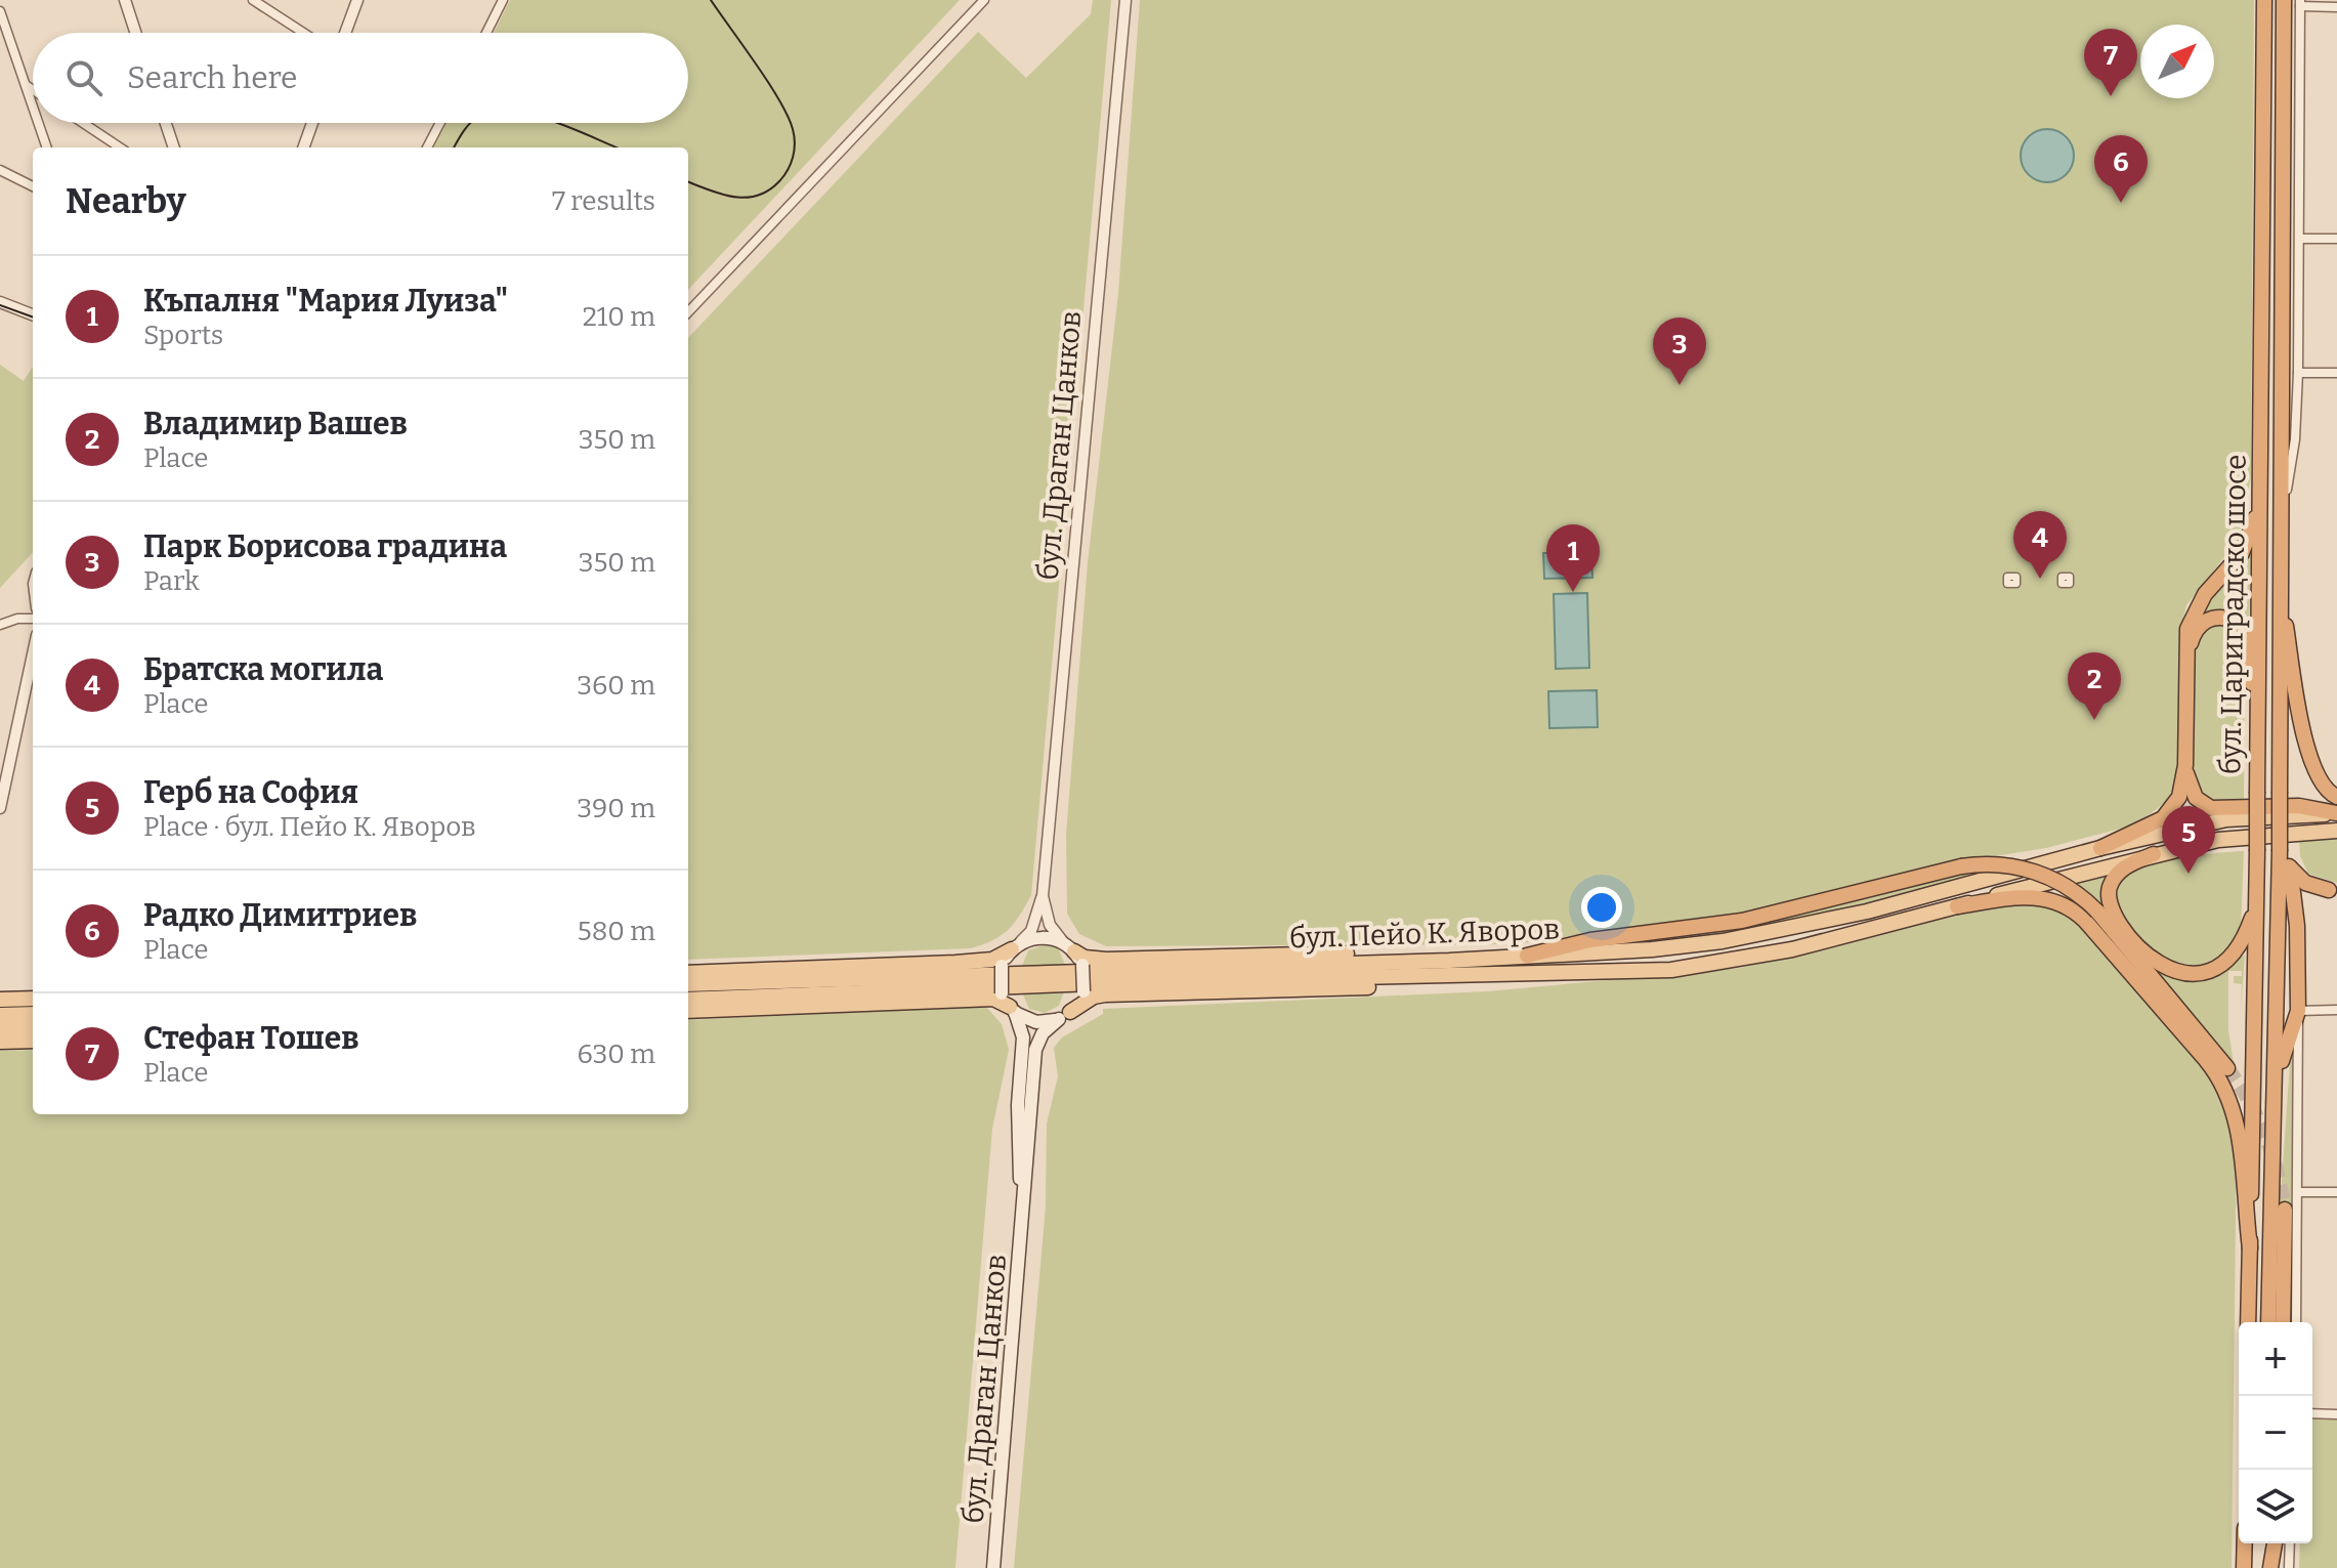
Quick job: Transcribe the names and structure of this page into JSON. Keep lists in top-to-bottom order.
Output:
{
  "streets": {
    "highway": ["бул. Цариградско шосе"],
    "main road": ["бул. Драган Цанков", "бул. Пейо К. Яворов"]
  },
  "north": "top right",
  "page": {
    "pins": [
      "7",
      "6",
      "3",
      "4",
      "1",
      "2",
      "5"
    ],
    "search": "Search here",
    "heading": ["Nearby", "7 results"],
    "list": [
      {
        "mark": "1",
        "name": "Къпалня \"Мария Луиза\"",
        "note": "Sports",
        "value": "210 m"
      },
      {
        "mark": "2",
        "name": "Владимир Вашев",
        "note": "Place",
        "value": "350 m"
      },
      {
        "mark": "3",
        "name": "Парк Борисова градина",
        "note": "Park",
        "value": "350 m"
      },
      {
        "mark": "4",
        "name": "Братска могила",
        "note": "Place",
        "value": "360 m"
      },
      {
        "mark": "5",
        "name": "Герб на София",
        "note": "Place · бул. Пейо К. Яворов",
        "value": "390 m"
      },
      {
        "mark": "6",
        "name": "Радко Димитриев",
        "note": "Place",
        "value": "580 m"
      },
      {
        "mark": "7",
        "name": "Стефан Тошев",
        "note": "Place",
        "value": "630 m"
      }
    ],
    "map_buttons": ["+", "−"]
  }
}
